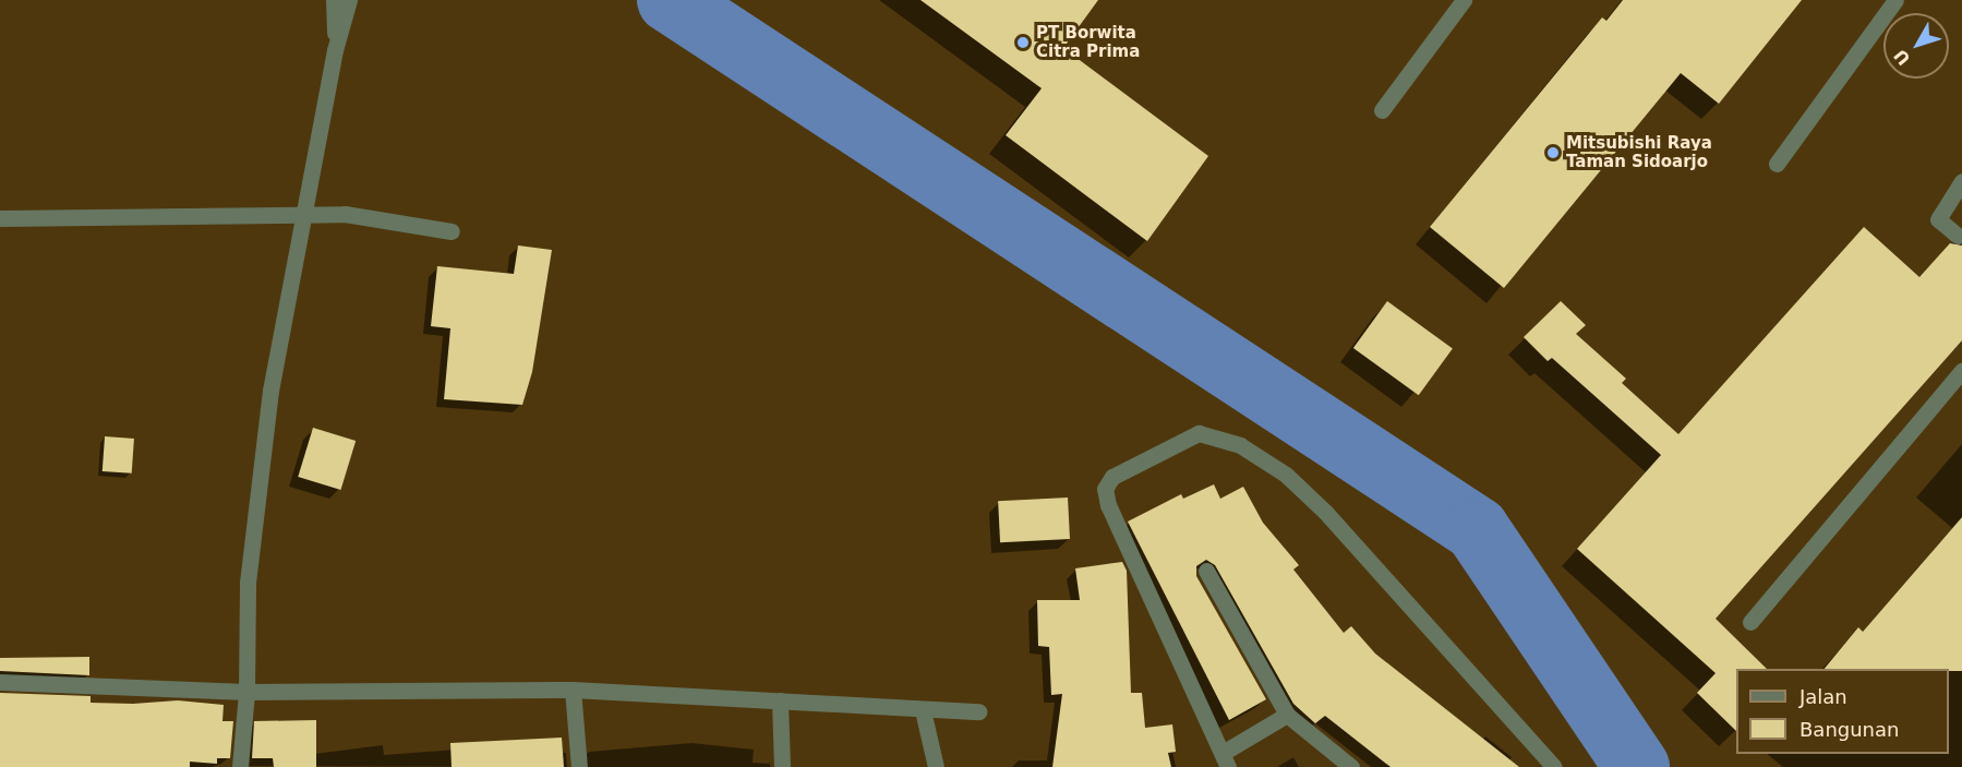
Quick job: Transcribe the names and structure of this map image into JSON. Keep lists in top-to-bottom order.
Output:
{
  "places": ["PT Borwita Citra Prima", "Mitsubishi Raya Taman Sidoarjo"],
  "legend": ["Jalan", "Bangunan"],
  "north": "bottom left"
}
